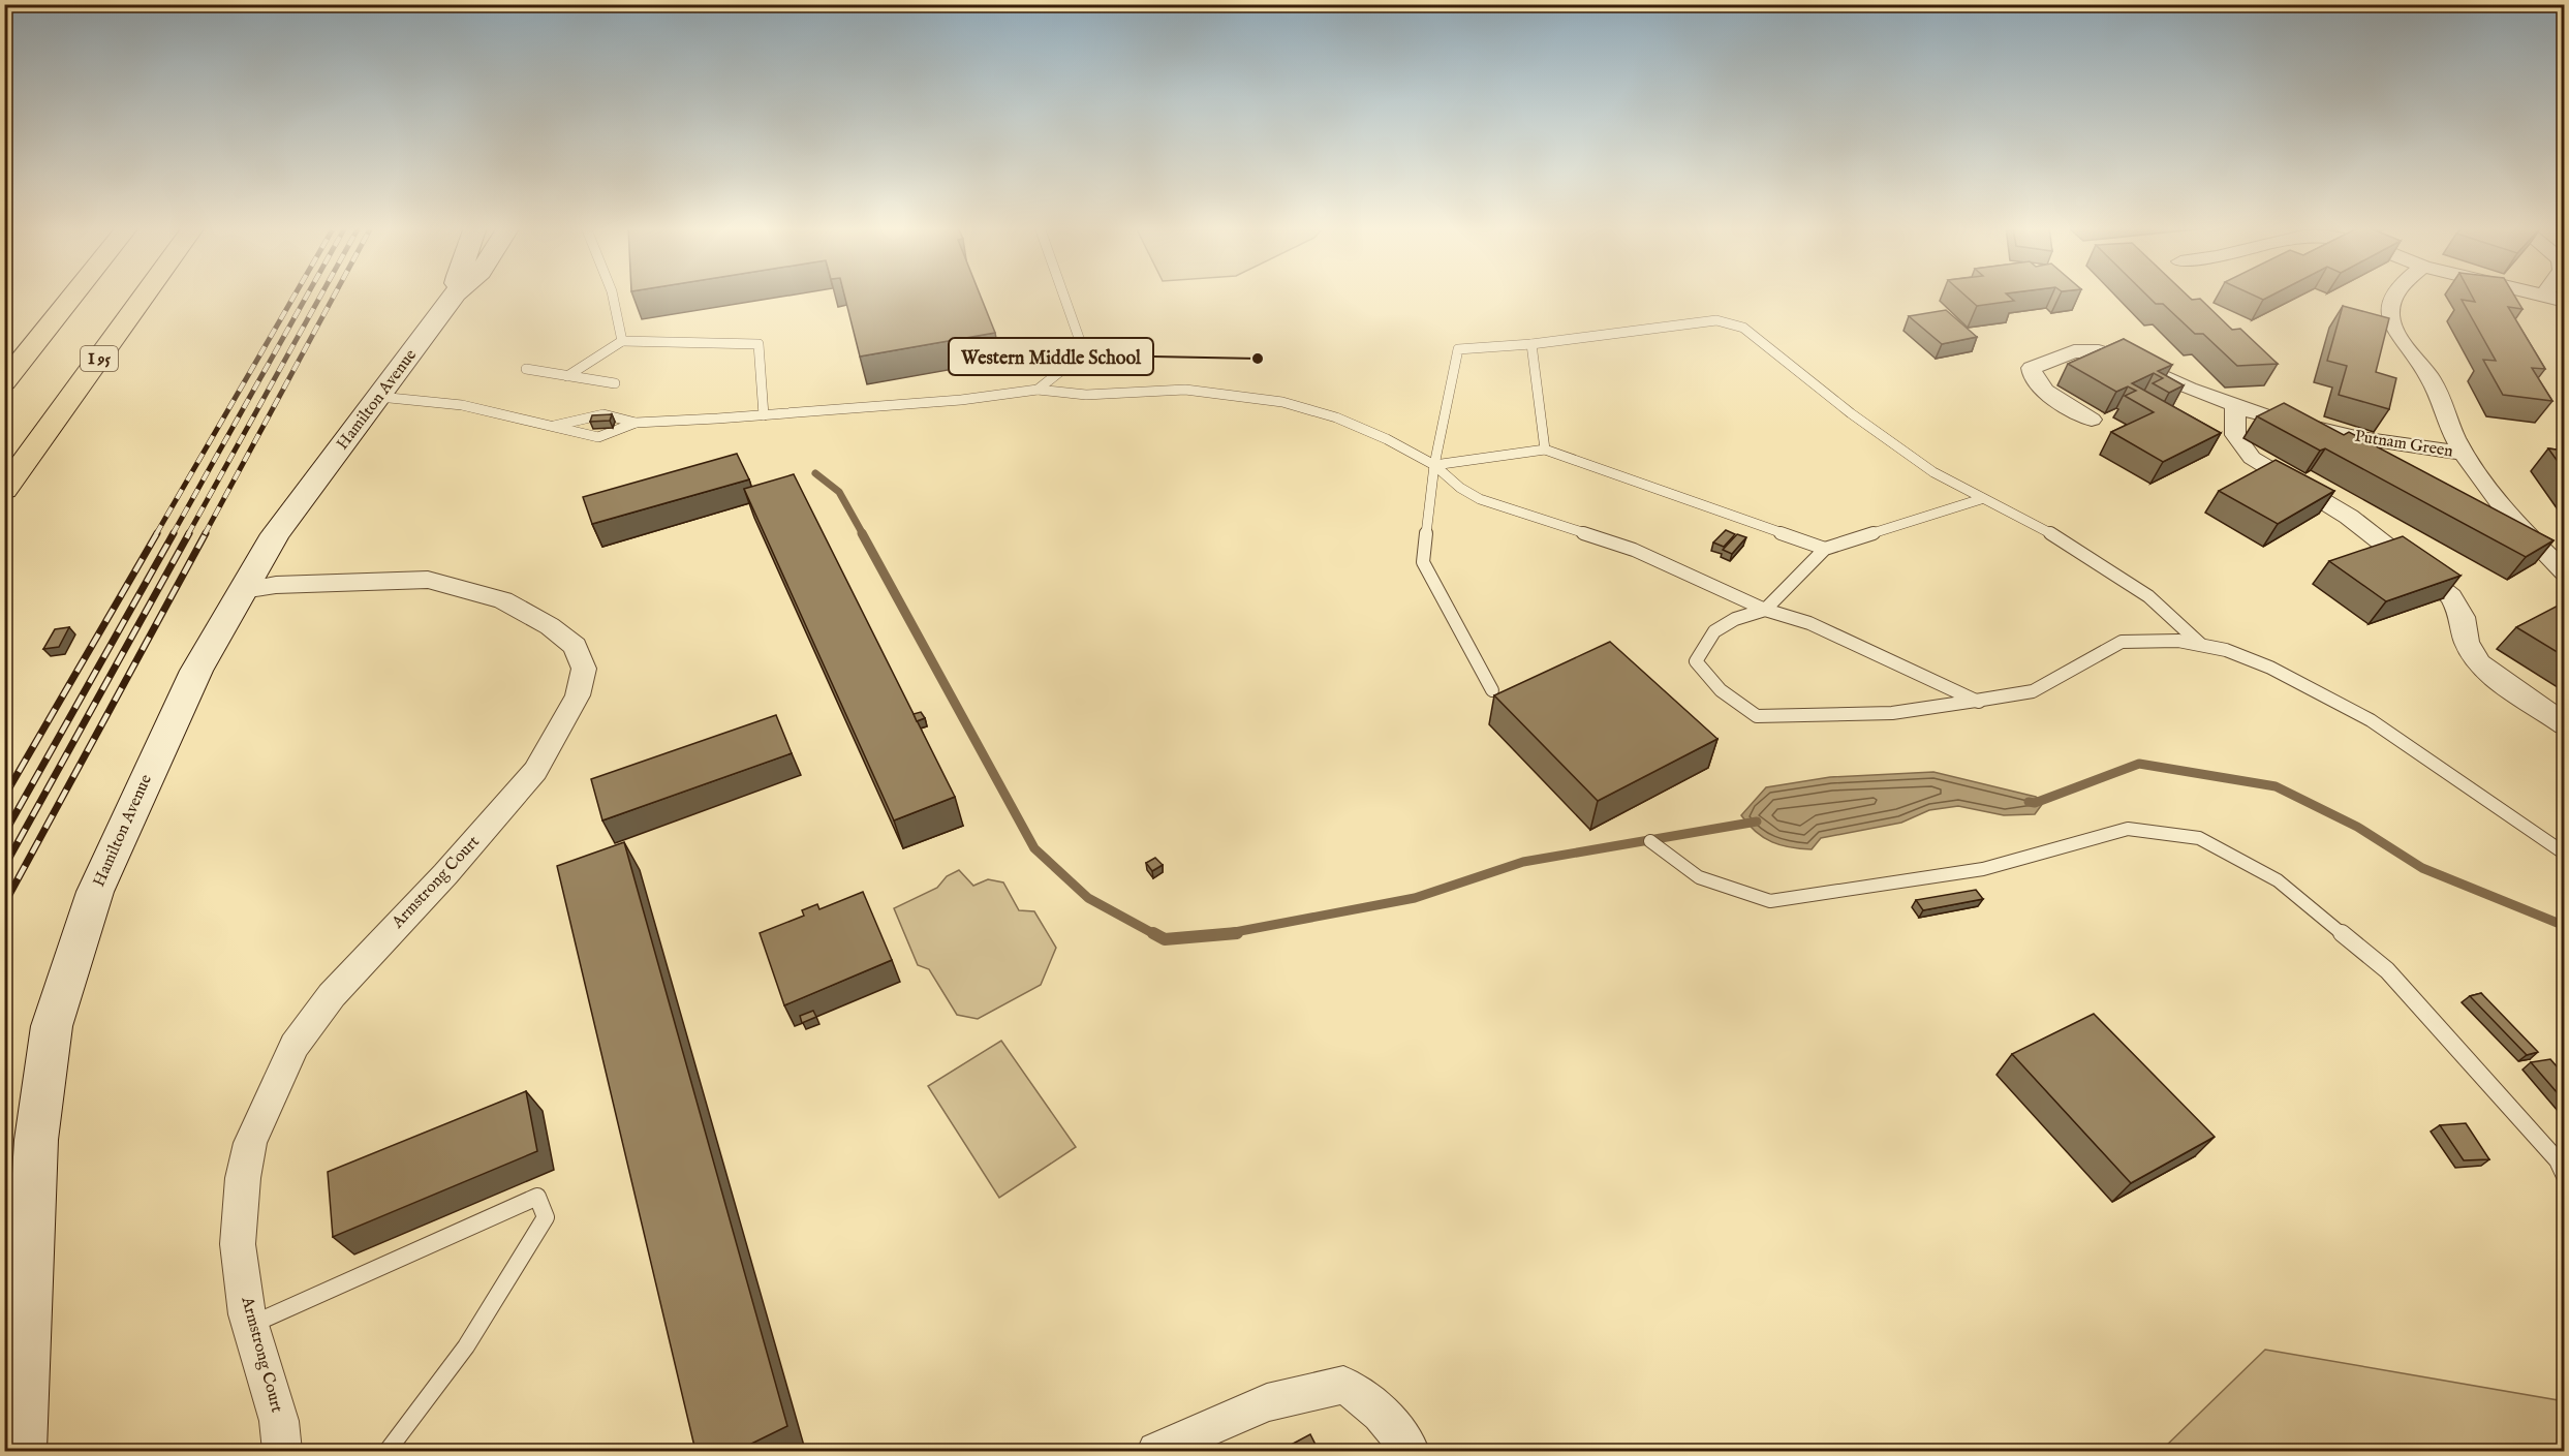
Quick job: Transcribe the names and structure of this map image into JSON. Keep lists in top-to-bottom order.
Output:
{
  "streets": {
    "highway": ["I 95"],
    "main road": ["Hamilton Avenue"],
    "street": ["Putnam Green", "Armstrong Court"]
  },
  "crossings": [
    ["Hamilton Avenue", "Armstrong Court"]
  ],
  "places": ["Western Middle School"]
}
